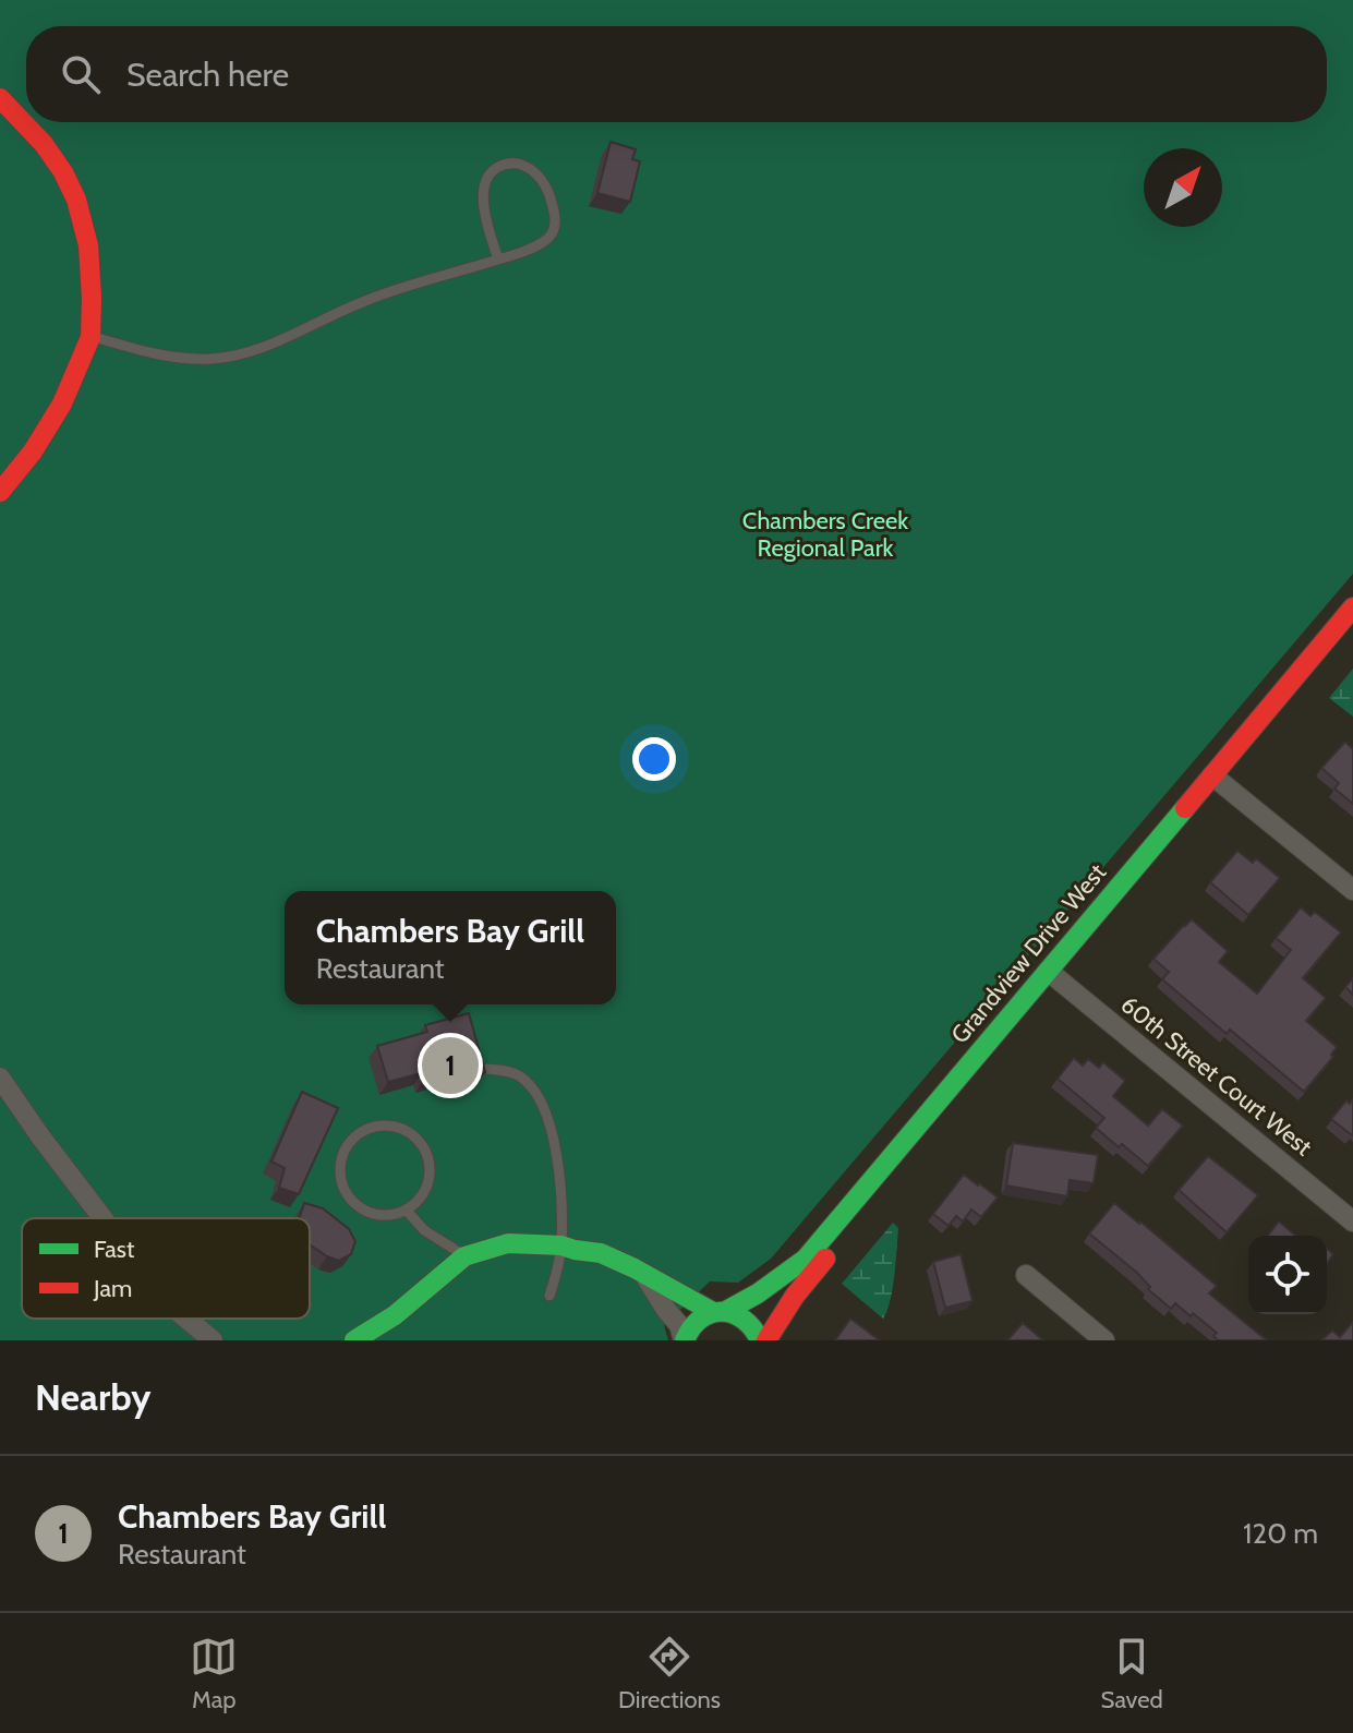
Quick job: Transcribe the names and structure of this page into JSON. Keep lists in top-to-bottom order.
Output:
{
  "streets": {
    "street": ["Grandview Drive West", "60th Street Court West"]
  },
  "crossings": [
    ["Grandview Drive West", "60th Street Court West"]
  ],
  "parks": ["Chambers Creek Regional Park"],
  "legend": ["Fast", "Jam"],
  "north": "top right",
  "page": {
    "search": "Search here",
    "popup": ["Chambers Bay Grill", "Restaurant"],
    "pins": "1",
    "heading": "Nearby",
    "list": [
      {
        "mark": "1",
        "name": "Chambers Bay Grill",
        "note": "Restaurant",
        "value": "120 m"
      }
    ],
    "nav": ["Map", "Directions", "Saved"]
  }
}
